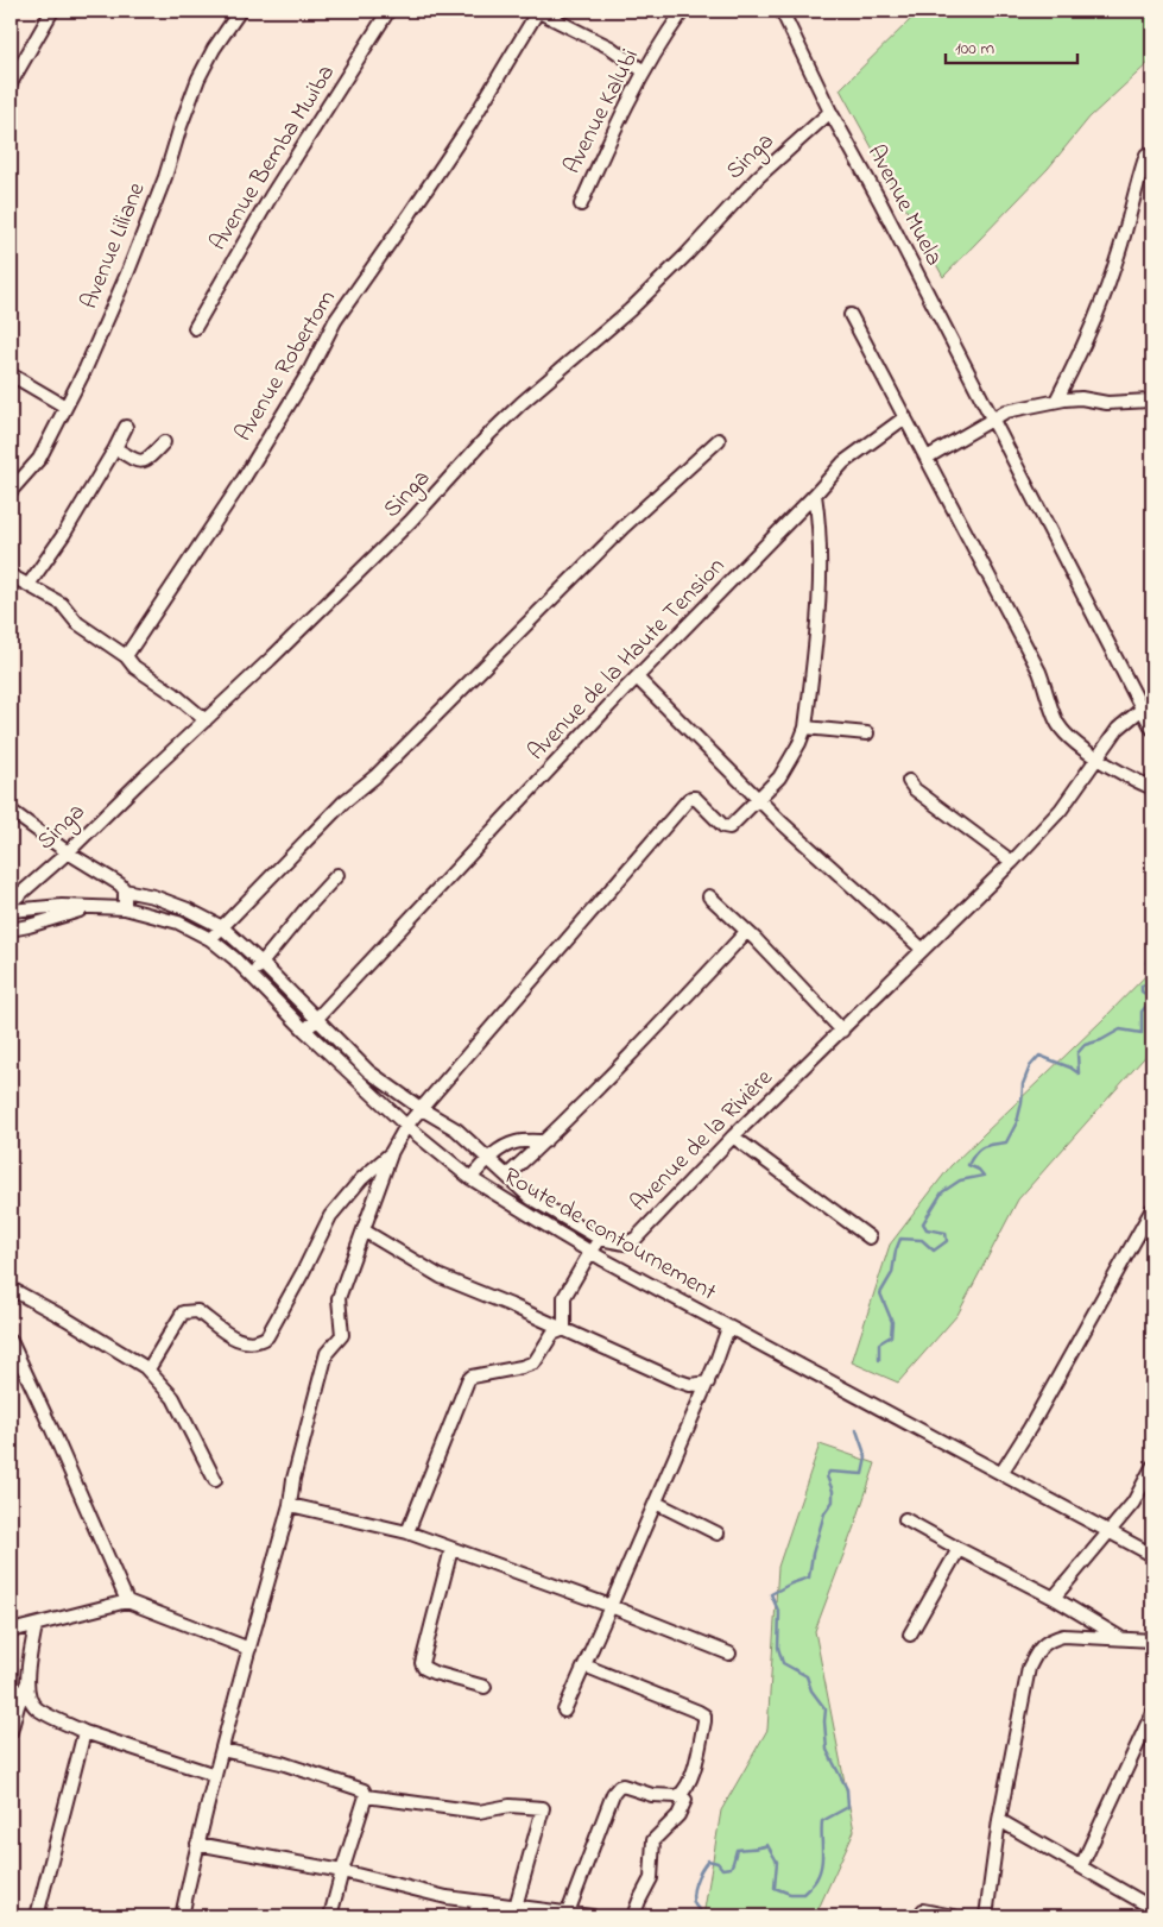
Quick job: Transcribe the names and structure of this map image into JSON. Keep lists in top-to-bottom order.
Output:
{
  "streets": {
    "street": [
      "Avenue Kalubi",
      "Singa",
      "Avenue Bemba Mwiba",
      "Avenue Muela",
      "Avenue Liliane",
      "Avenue Robertom",
      "Avenue de la Haute Tension",
      "Avenue de la Rivière",
      "Route de contournement"
    ]
  },
  "crossings": [
    ["Singa", "Avenue Muela"],
    ["Avenue Muela", "Avenue de la Rivière"],
    ["Avenue de la Haute Tension", "Route de contournement"]
  ],
  "scale_bar": "100 m"
}
